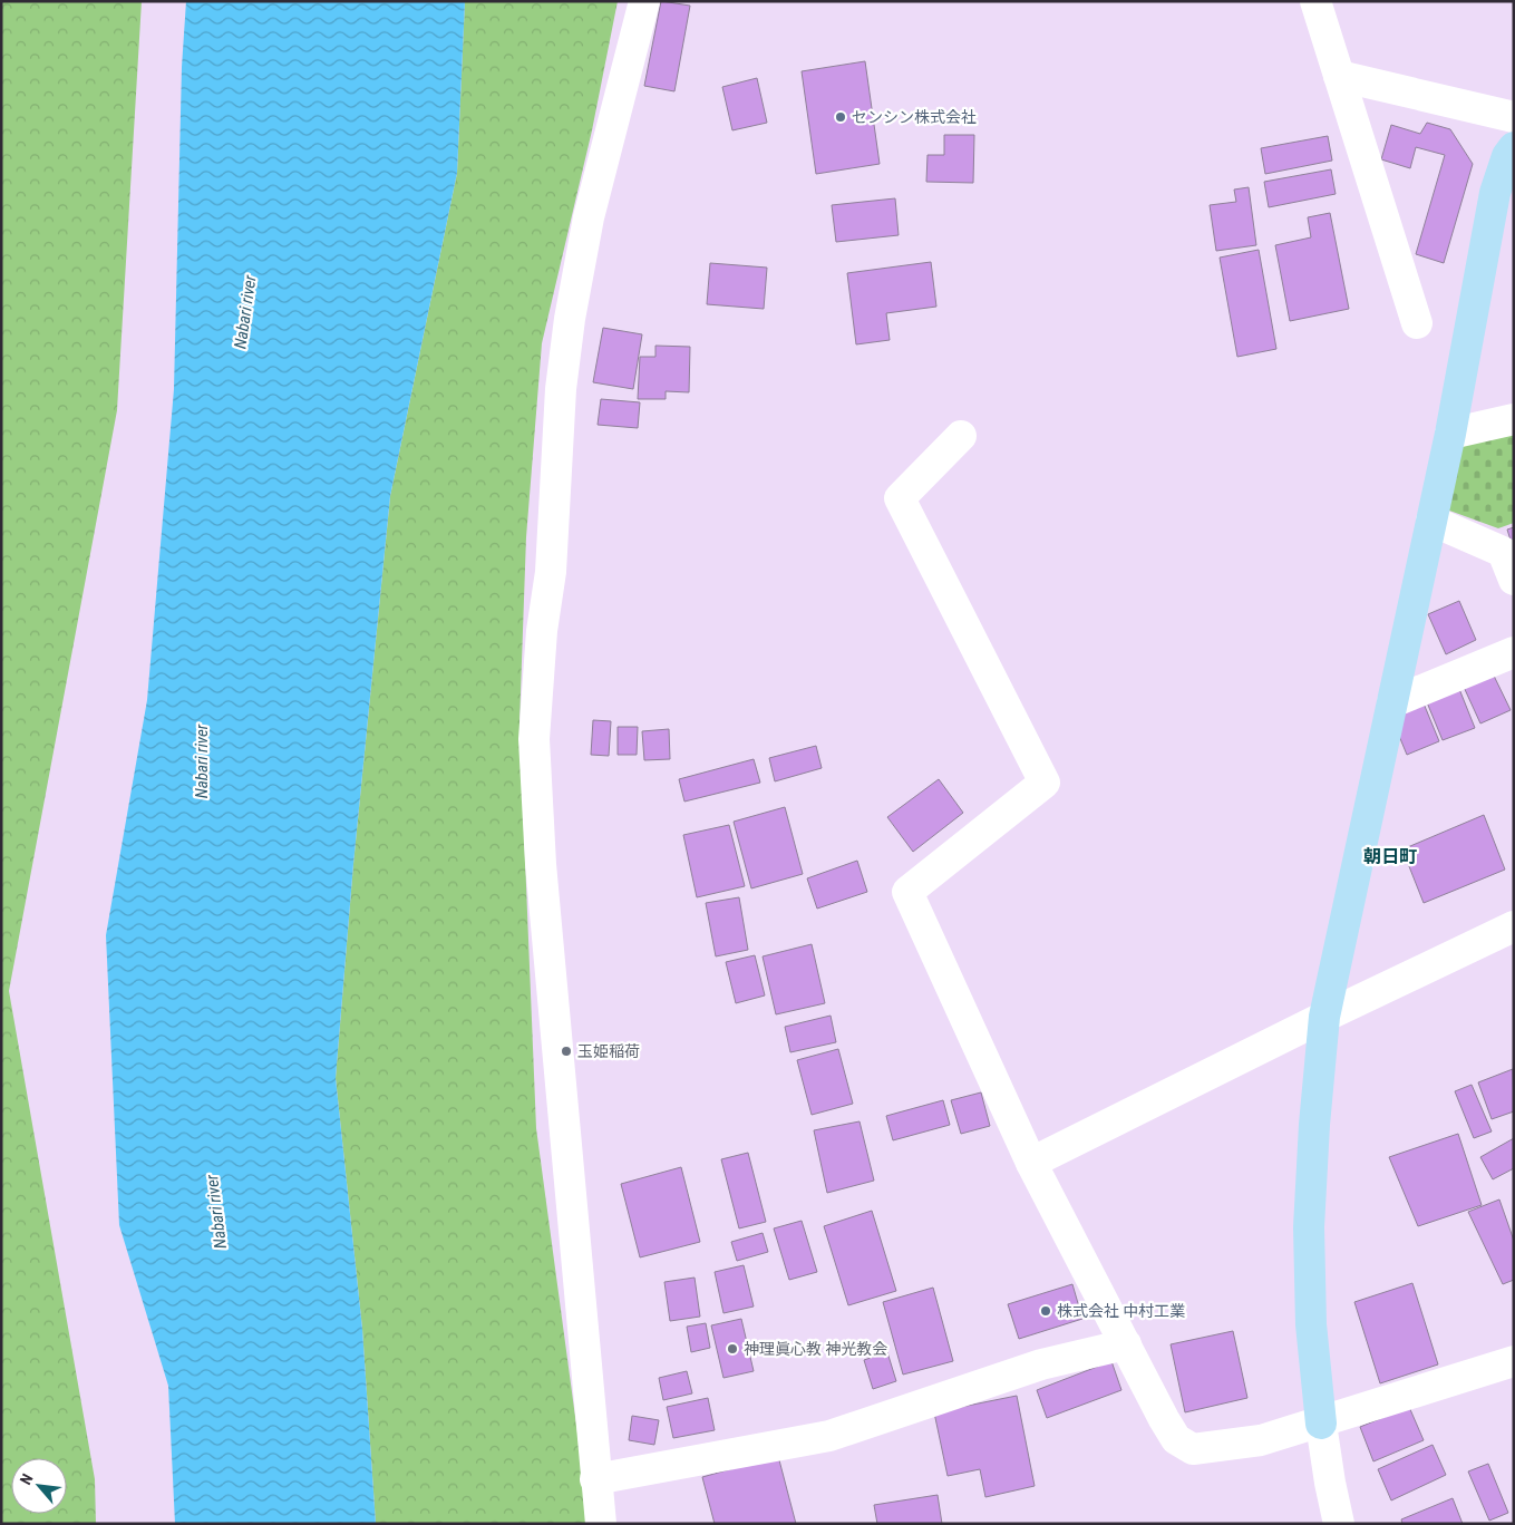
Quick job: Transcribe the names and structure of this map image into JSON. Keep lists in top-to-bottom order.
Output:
{
  "districts": ["朝日町"],
  "water": ["Nabari river"],
  "places": [
    "センシン株式会社",
    "玉姫稲荷",
    "株式会社 中村工業",
    "神理眞心教 神光教会"
  ],
  "north": "top left"
}
